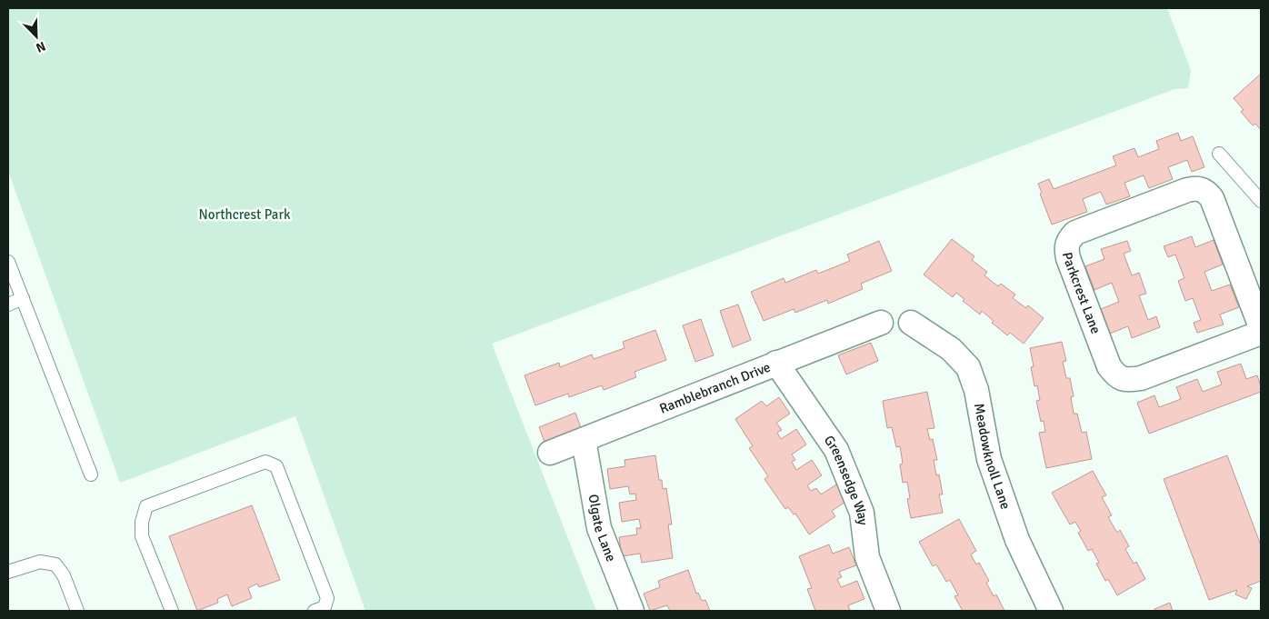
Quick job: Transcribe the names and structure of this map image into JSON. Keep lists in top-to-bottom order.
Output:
{
  "streets": {
    "street": [
      "Parkcrest Lane",
      "Ramblebranch Drive",
      "Meadowknoll Lane",
      "Greensedge Way",
      "Olgate Lane"
    ]
  },
  "crossings": [
    ["Ramblebranch Drive", "Greensedge Way"],
    ["Ramblebranch Drive", "Olgate Lane"]
  ],
  "parks": ["Northcrest Park"],
  "north": "bottom right"
}
